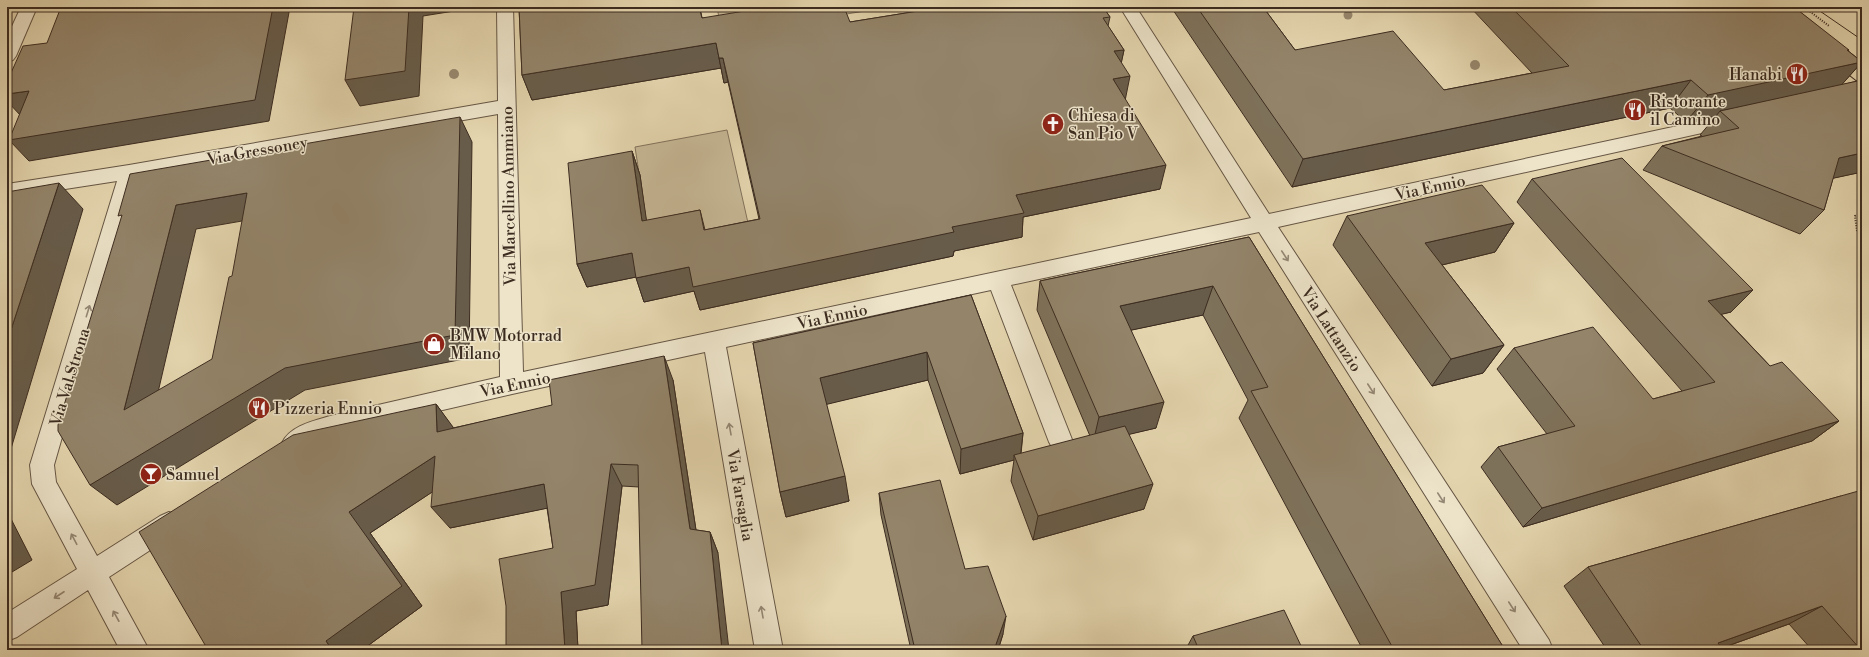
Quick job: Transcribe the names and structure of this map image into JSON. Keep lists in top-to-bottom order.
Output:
{
  "streets": {
    "street": [
      "Via Gressoney",
      "Via Ennio",
      "Via Marcellino Ammiano",
      "Via Lattanzio",
      "Via Val Strona",
      "Via Farsaglia"
    ]
  },
  "crossings": [
    ["Via Gressoney", "Via Marcellino Ammiano"],
    ["Via Gressoney", "Via Val Strona"],
    ["Via Ennio", "Via Marcellino Ammiano"],
    ["Via Ennio", "Via Lattanzio"],
    ["Via Ennio", "Via Farsaglia"]
  ],
  "one_way": ["Via Lattanzio", "Via Val Strona", "Via Farsaglia"],
  "places": {
    "restaurant": ["Hanabi", "Ristorante il Camino", "Pizzeria Ennio"],
    "church": ["Chiesa di San Pio V"],
    "shop": ["BMW Motorrad Milano"],
    "bar": ["Samuel"]
  }
}
